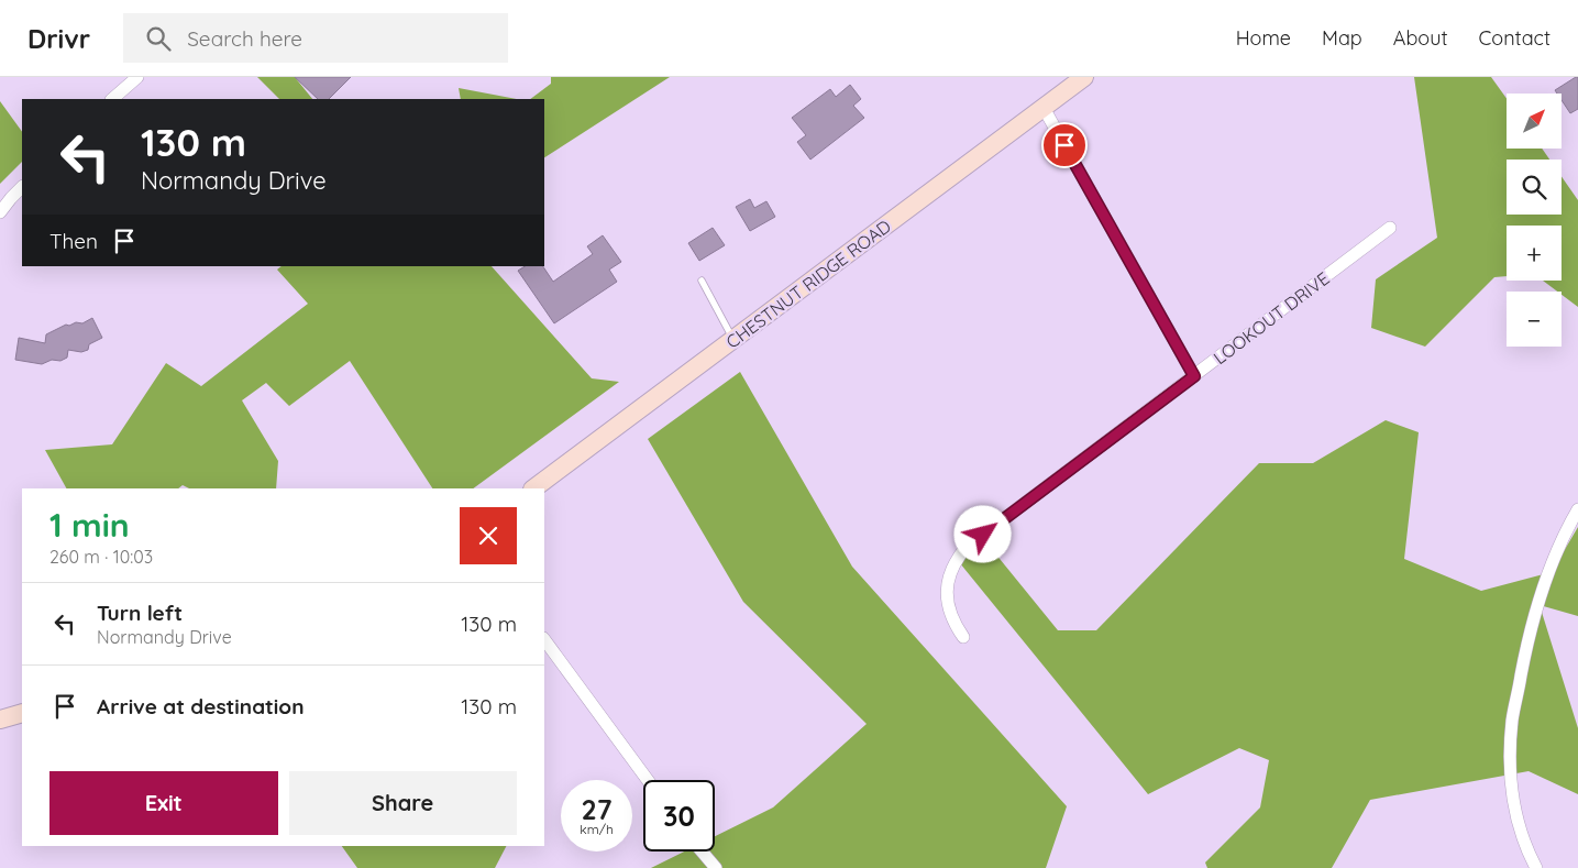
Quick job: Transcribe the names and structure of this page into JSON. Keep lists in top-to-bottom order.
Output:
{
  "streets": {
    "main road": ["CHESTNUT RIDGE ROAD"],
    "street": ["LOOKOUT DRIVE"]
  },
  "north": "top right",
  "page": {
    "header": "Drivr",
    "search": "Search here",
    "nav": [
      "Home",
      "Map",
      "About",
      "Contact"
    ],
    "map_buttons": ["+", "−"],
    "turn": ["130 m", "Normandy Drive"],
    "then": "Then",
    "heading": ["1 min", "260 m · 10:03"],
    "list": [
      {
        "name": "Turn left",
        "note": "Normandy Drive",
        "value": "130 m"
      },
      {
        "name": "Arrive at destination",
        "value": "130 m"
      }
    ],
    "buttons": ["Exit", "Share"],
    "speed": "27 km/h",
    "limit": "30"
  }
}
